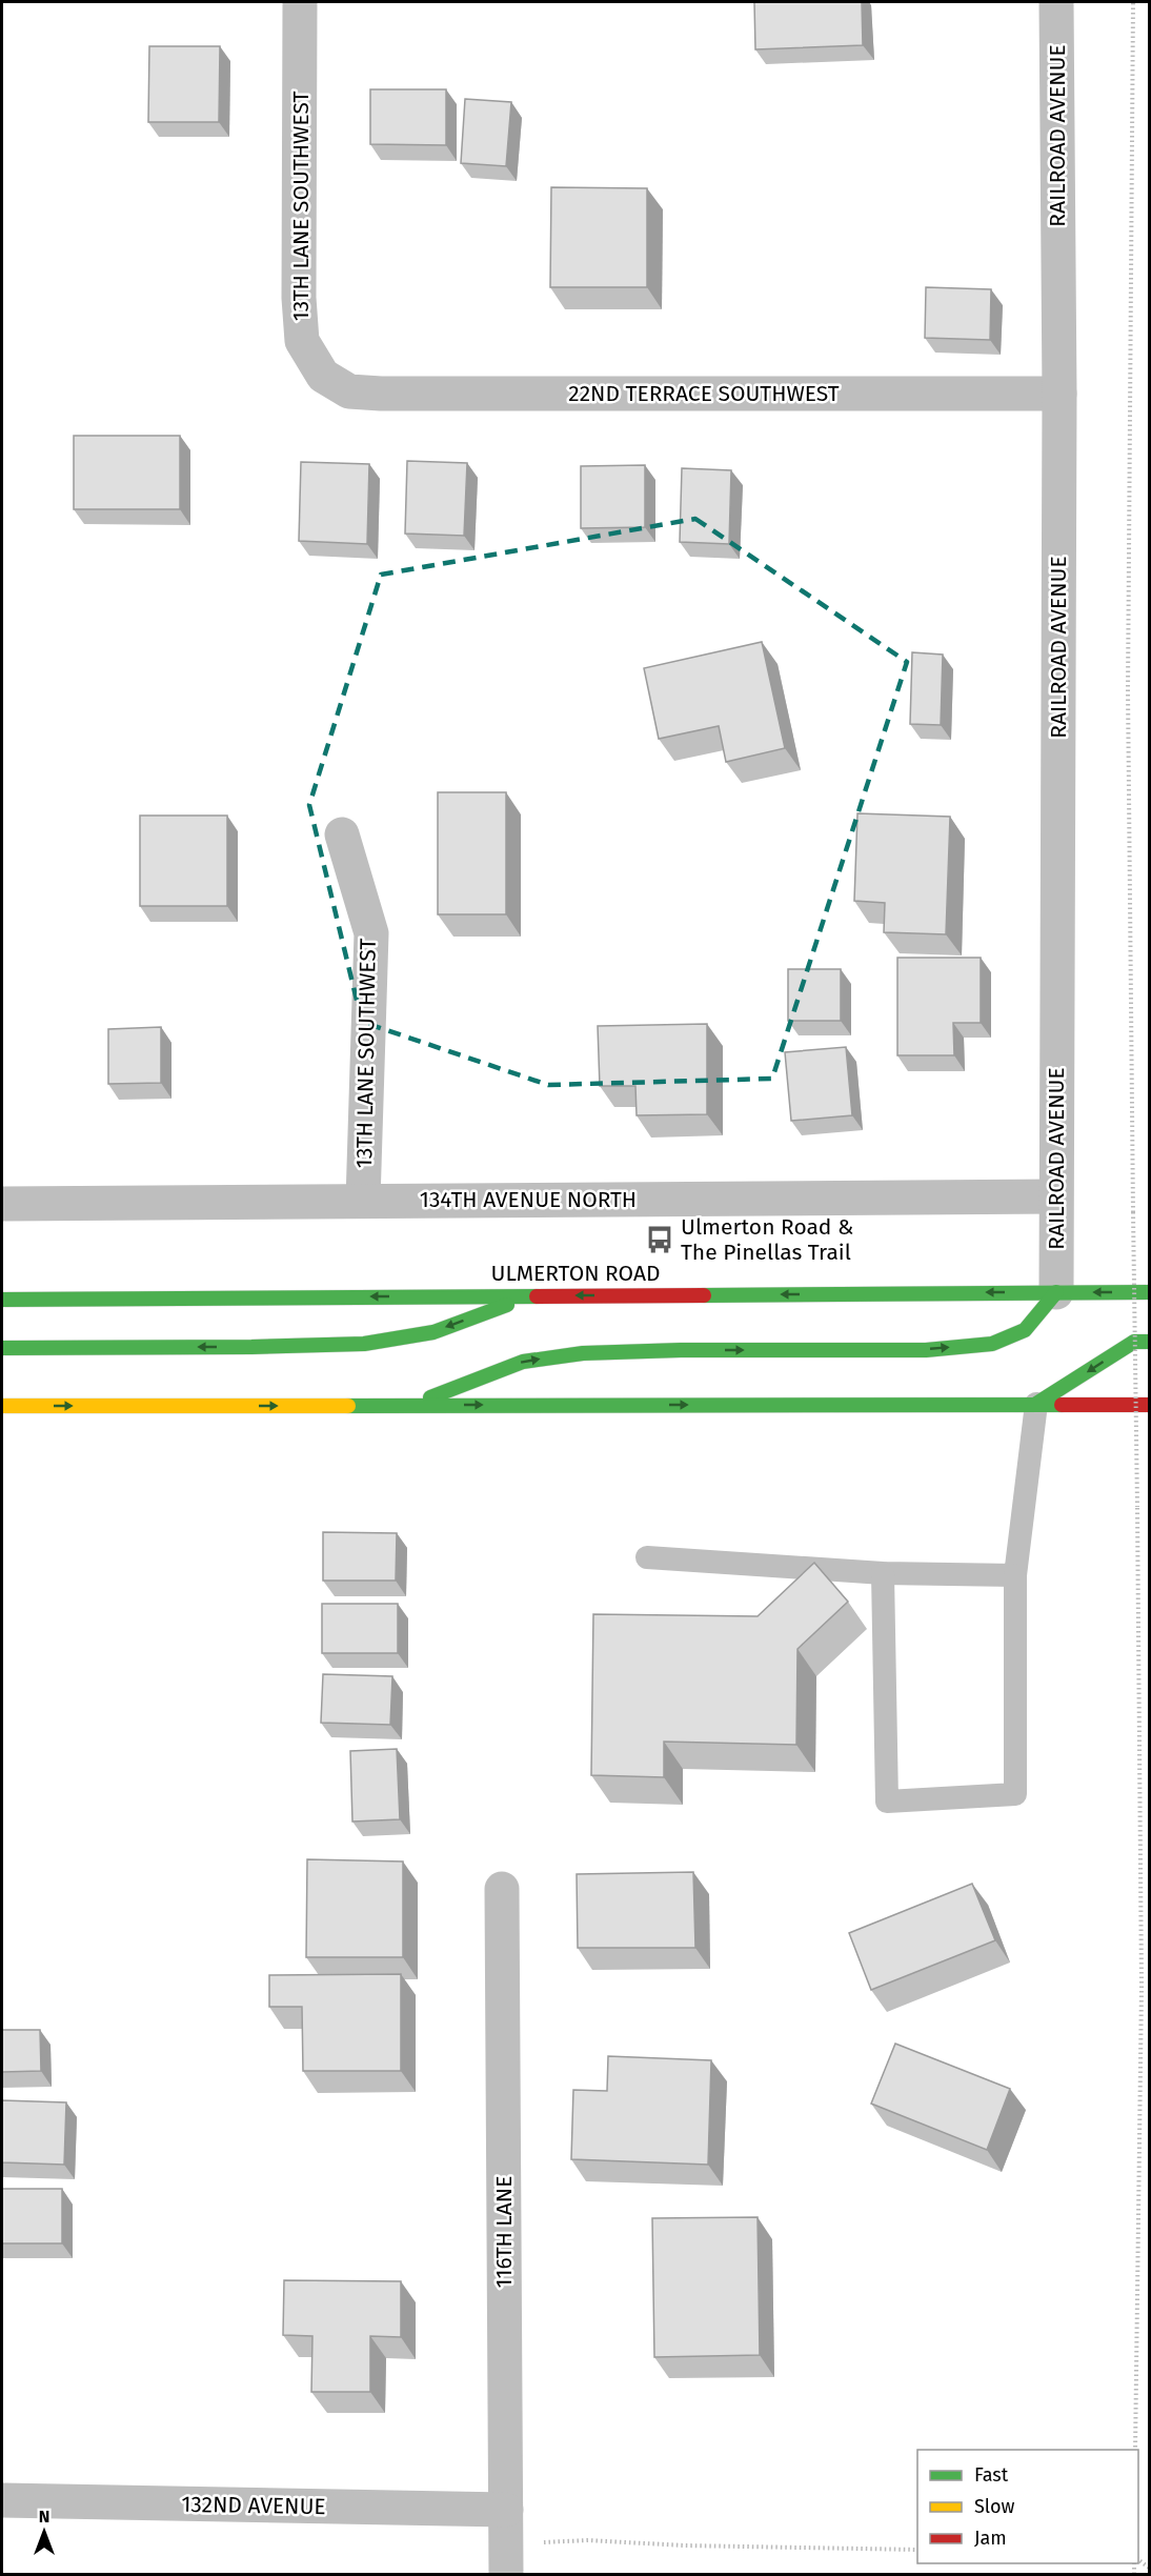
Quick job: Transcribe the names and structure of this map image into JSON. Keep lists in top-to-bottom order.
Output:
{
  "streets": {
    "main road": ["ULMERTON ROAD"],
    "street": [
      "RAILROAD AVENUE",
      "13TH LANE SOUTHWEST",
      "22ND TERRACE SOUTHWEST",
      "134TH AVENUE NORTH",
      "116TH LANE",
      "132ND AVENUE"
    ]
  },
  "crossings": [
    ["RAILROAD AVENUE", "22ND TERRACE SOUTHWEST"],
    ["RAILROAD AVENUE", "134TH AVENUE NORTH"],
    ["RAILROAD AVENUE", "ULMERTON ROAD"],
    ["13TH LANE SOUTHWEST", "22ND TERRACE SOUTHWEST"],
    ["13TH LANE SOUTHWEST", "134TH AVENUE NORTH"],
    ["116TH LANE", "132ND AVENUE"]
  ],
  "places": {
    "bus stop": ["Ulmerton Road & The Pinellas Trail"]
  },
  "legend": ["Fast", "Slow", "Jam"],
  "north": "top"
}
